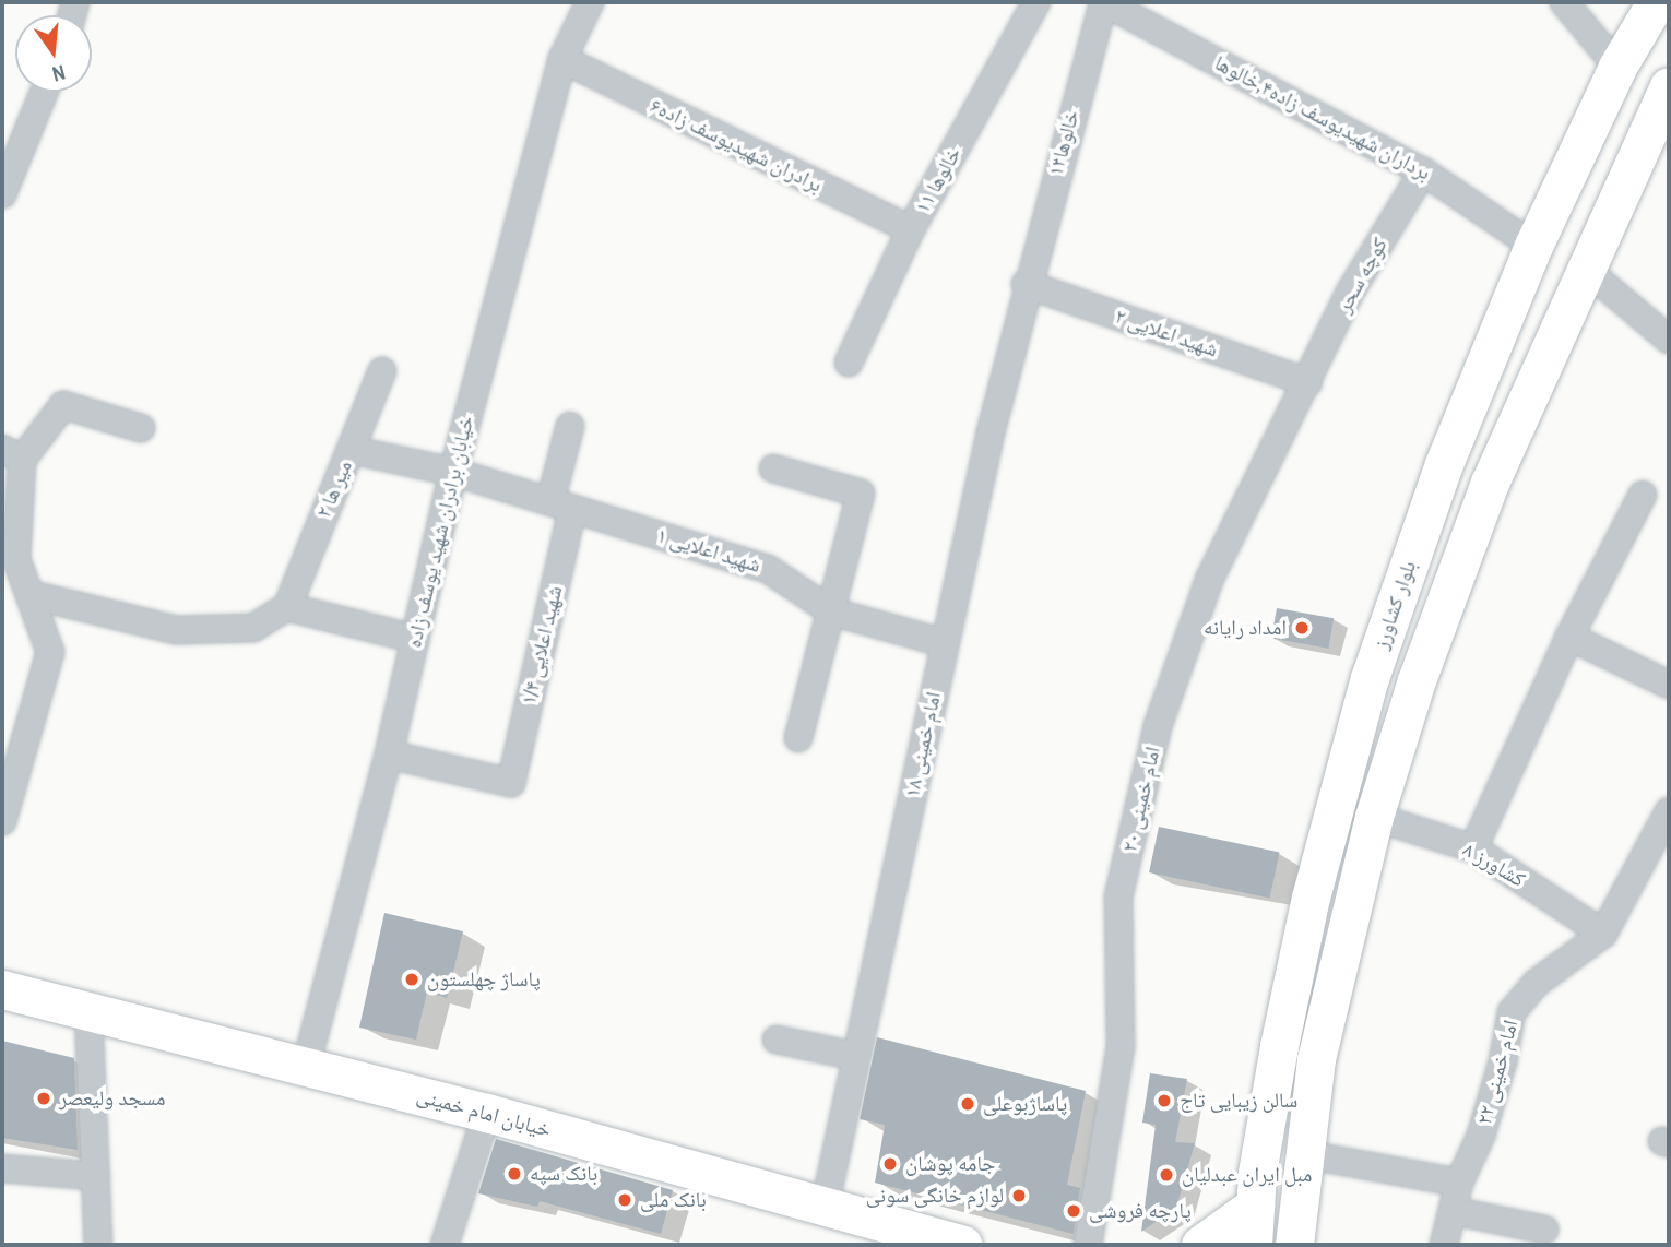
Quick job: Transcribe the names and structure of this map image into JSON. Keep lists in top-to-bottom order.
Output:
{
  "streets": {
    "main road": ["بلوار کشاورز", "خیابان امام خمینی"],
    "street": [
      "برداران شهیدیوسف زاده۴,خالوها",
      "خالوها۱۳",
      "برادران شهیدیوسف زاده۶",
      "خالوها ۱۱",
      "کوچه سحر",
      "شهید اعلایی ۲",
      "میر ها ۲",
      "خیابان برادران شهید یوسف زاده",
      "شهید اعلایی ۱",
      "شهید اعلایی ۱/۴",
      "امام خمینی ۱۸",
      "امام خمینی ۲۰",
      "کشاورز ۸",
      "امام خمینی ۲۲"
    ]
  },
  "crossings": [
    ["برداران شهیدیوسف زاده۴,خالوها", "خالوها۱۳"],
    ["برداران شهیدیوسف زاده۴,خالوها", "کوچه سحر"],
    ["برداران شهیدیوسف زاده۴,خالوها", "بلوار کشاورز"],
    ["خالوها۱۳", "شهید اعلایی ۲"],
    ["خالوها۱۳", "امام خمینی ۱۸"],
    ["برادران شهیدیوسف زاده۶", "خالوها ۱۱"],
    ["برادران شهیدیوسف زاده۶", "خیابان برادران شهید یوسف زاده"],
    ["کوچه سحر", "شهید اعلایی ۲"],
    ["کوچه سحر", "امام خمینی ۲۰"],
    ["شهید اعلایی ۲", "امام خمینی ۱۸"],
    ["شهید اعلایی ۲", "امام خمینی ۲۰"],
    ["میر ها ۲", "شهید اعلایی ۱"],
    ["خیابان برادران شهید یوسف زاده", "شهید اعلایی ۱"],
    ["خیابان برادران شهید یوسف زاده", "شهید اعلایی ۱/۴"],
    ["خیابان برادران شهید یوسف زاده", "خیابان امام خمینی"],
    ["شهید اعلایی ۱", "شهید اعلایی ۱/۴"],
    ["شهید اعلایی ۱", "امام خمینی ۱۸"],
    ["امام خمینی ۱۸", "خیابان امام خمینی"],
    ["کشاورز ۸", "امام خمینی ۲۲"]
  ],
  "places": [
    "امداد رایانه",
    "پاساژ چهلستون",
    "مسجد ولیعصر",
    "سالن زیبایی تاج",
    "پاساژبوعلی",
    "جامه پوشان",
    "بانک سپه",
    "مبل ایران عبدلیان",
    "لوازم خانگی سونی",
    "بانک ملی",
    "پارچه فروشی"
  ],
  "north": "bottom"
}
